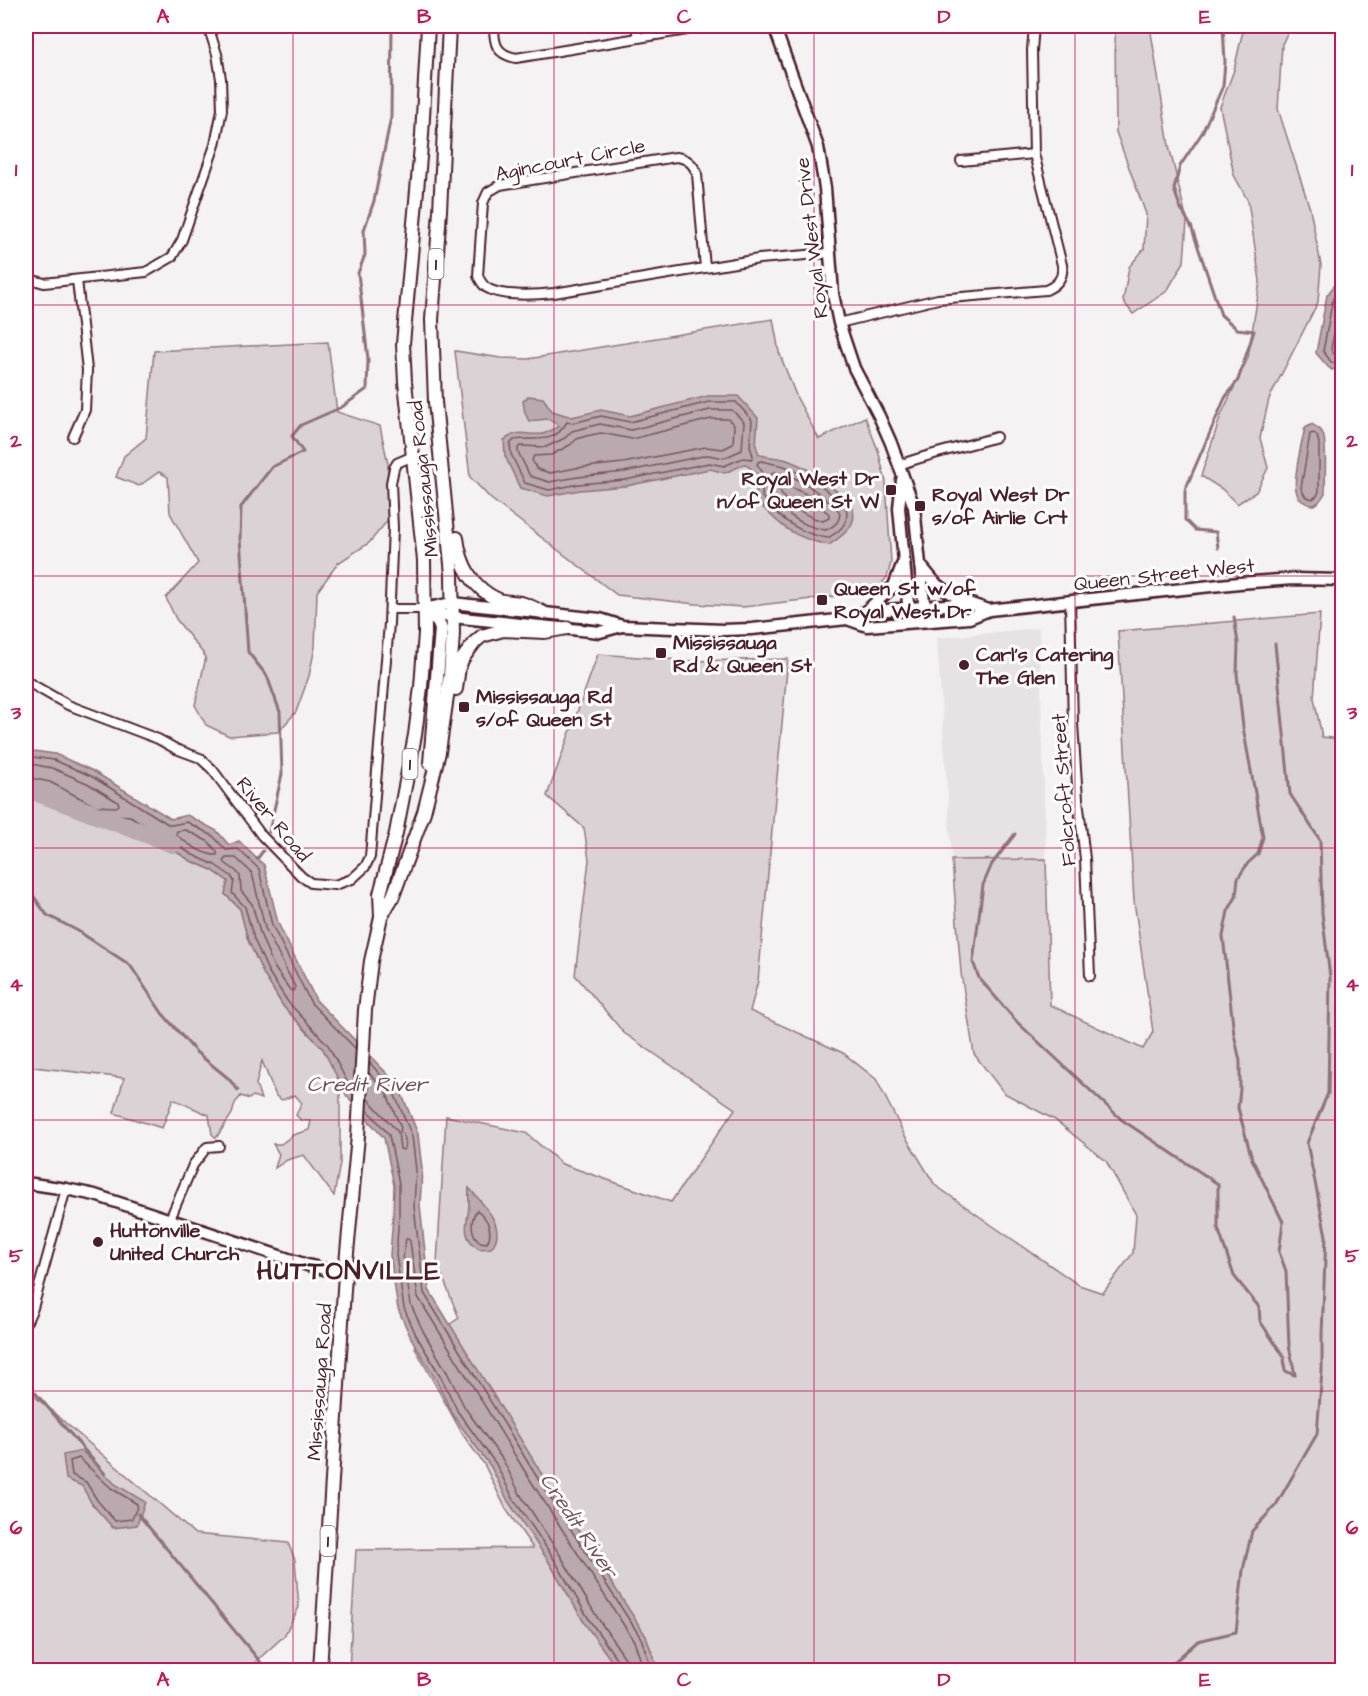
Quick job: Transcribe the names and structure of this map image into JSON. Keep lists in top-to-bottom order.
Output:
{
  "streets": {
    "main road": [
      "Royal West Drive",
      "1",
      "Mississauga Road",
      "Queen Street West"
    ],
    "street": ["Agincourt Circle", "Folcroft Street", "River Road"]
  },
  "crossings": [
    ["Agincourt Circle", "Royal West Drive"],
    ["Royal West Drive", "Queen Street West"],
    ["Mississauga Road", "Queen Street West"],
    ["Mississauga Road", "River Road"],
    ["Queen Street West", "Folcroft Street"]
  ],
  "districts": ["HUTTONVILLE"],
  "water": ["Credit River"],
  "places": {
    "transit": [
      "Royal West Dr n/of Queen St W",
      "Royal West Dr s/of Airlie Crt",
      "Queen St w/of Royal West Dr",
      "Mississauga Rd & Queen St",
      "Mississauga Rd s/of Queen St"
    ],
    "other": ["Carl's Catering The Glen", "Huttonville United Church"]
  },
  "grid": {
    "columns": [
      "A",
      "B",
      "C",
      "D",
      "E"
    ],
    "rows": [
      "1",
      "2",
      "3",
      "4",
      "5",
      "6"
    ]
  }
}
